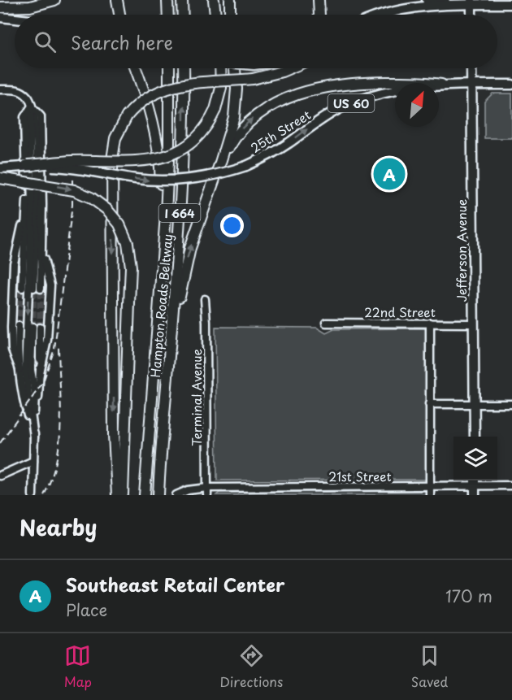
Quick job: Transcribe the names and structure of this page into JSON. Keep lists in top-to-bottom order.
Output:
{
  "streets": {
    "highway": ["I 664", "Hampton Roads Beltway"],
    "main road": ["US 60", "25th Street", "Jefferson Avenue"],
    "street": ["22nd Street", "Terminal Avenue", "21st Street"]
  },
  "crossings": [
    ["25th Street", "Jefferson Avenue"],
    ["Jefferson Avenue", "22nd Street"],
    ["Terminal Avenue", "21st Street"]
  ],
  "one_way": ["25th Street"],
  "north": "top right",
  "page": {
    "search": "Search here",
    "pins": "A",
    "heading": "Nearby",
    "list": [
      {
        "mark": "A",
        "name": "Southeast Retail Center",
        "note": "Place",
        "value": "170 m"
      }
    ],
    "nav": ["Map", "Directions", "Saved"]
  }
}
